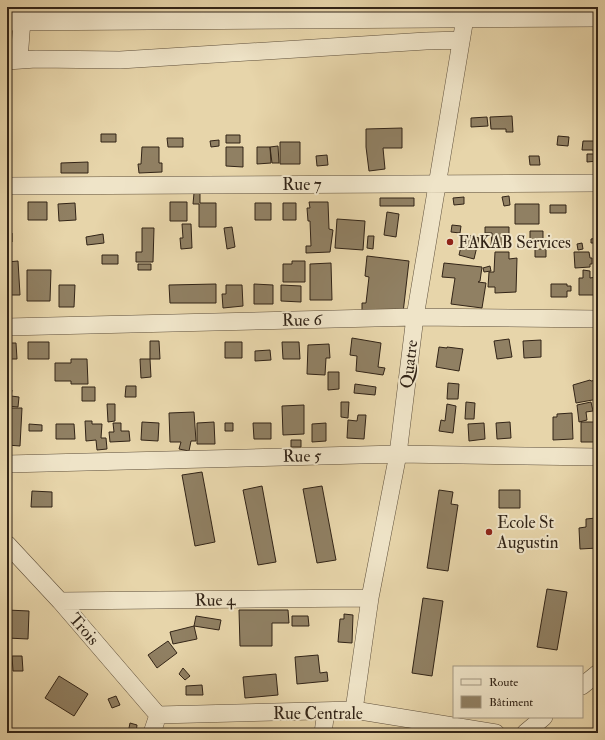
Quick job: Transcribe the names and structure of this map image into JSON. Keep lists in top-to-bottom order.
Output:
{
  "streets": {
    "street": [
      "Rue 7",
      "Rue 6",
      "Quatre",
      "Rue 5",
      "Rue 4",
      "Trois",
      "Rue Centrale"
    ]
  },
  "crossings": [
    ["Rue 7", "Quatre"],
    ["Rue 6", "Quatre"],
    ["Quatre", "Rue 5"],
    ["Quatre", "Rue 4"],
    ["Quatre", "Rue Centrale"],
    ["Rue 4", "Trois"],
    ["Trois", "Rue Centrale"]
  ],
  "places": ["FAKAB Services", "Ecole St Augustin"],
  "legend": ["Route", "Bâtiment"]
}
